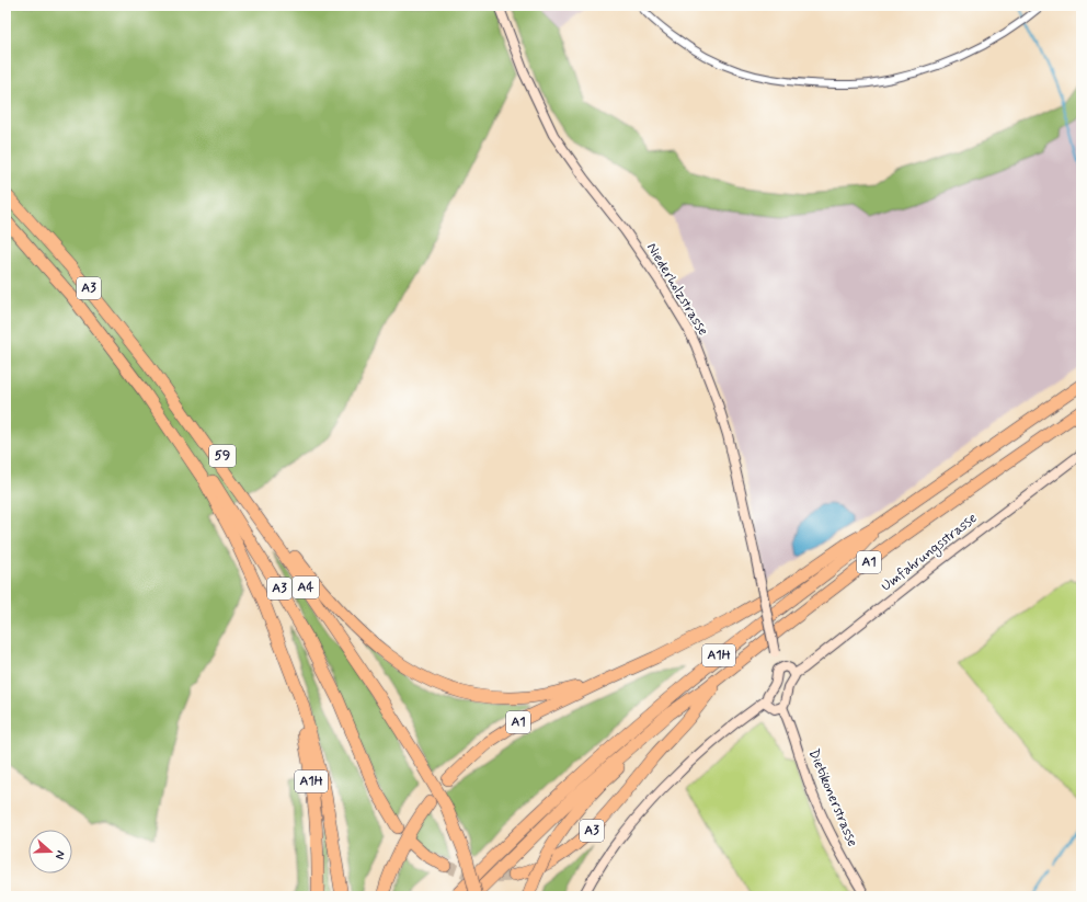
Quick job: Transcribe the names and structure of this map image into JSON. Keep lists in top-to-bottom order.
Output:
{
  "streets": {
    "highway": [
      "A3",
      "59",
      "A1",
      "A4",
      "A1H"
    ],
    "main road": ["Niederholzstrasse", "Umfahrungsstrasse", "Dietikonerstrasse"]
  },
  "crossings": [
    ["A3", "59"],
    ["A3", "A1"],
    ["A3", "A4"],
    ["59", "A4"],
    ["A1", "A1H"]
  ],
  "north": "right"
}
